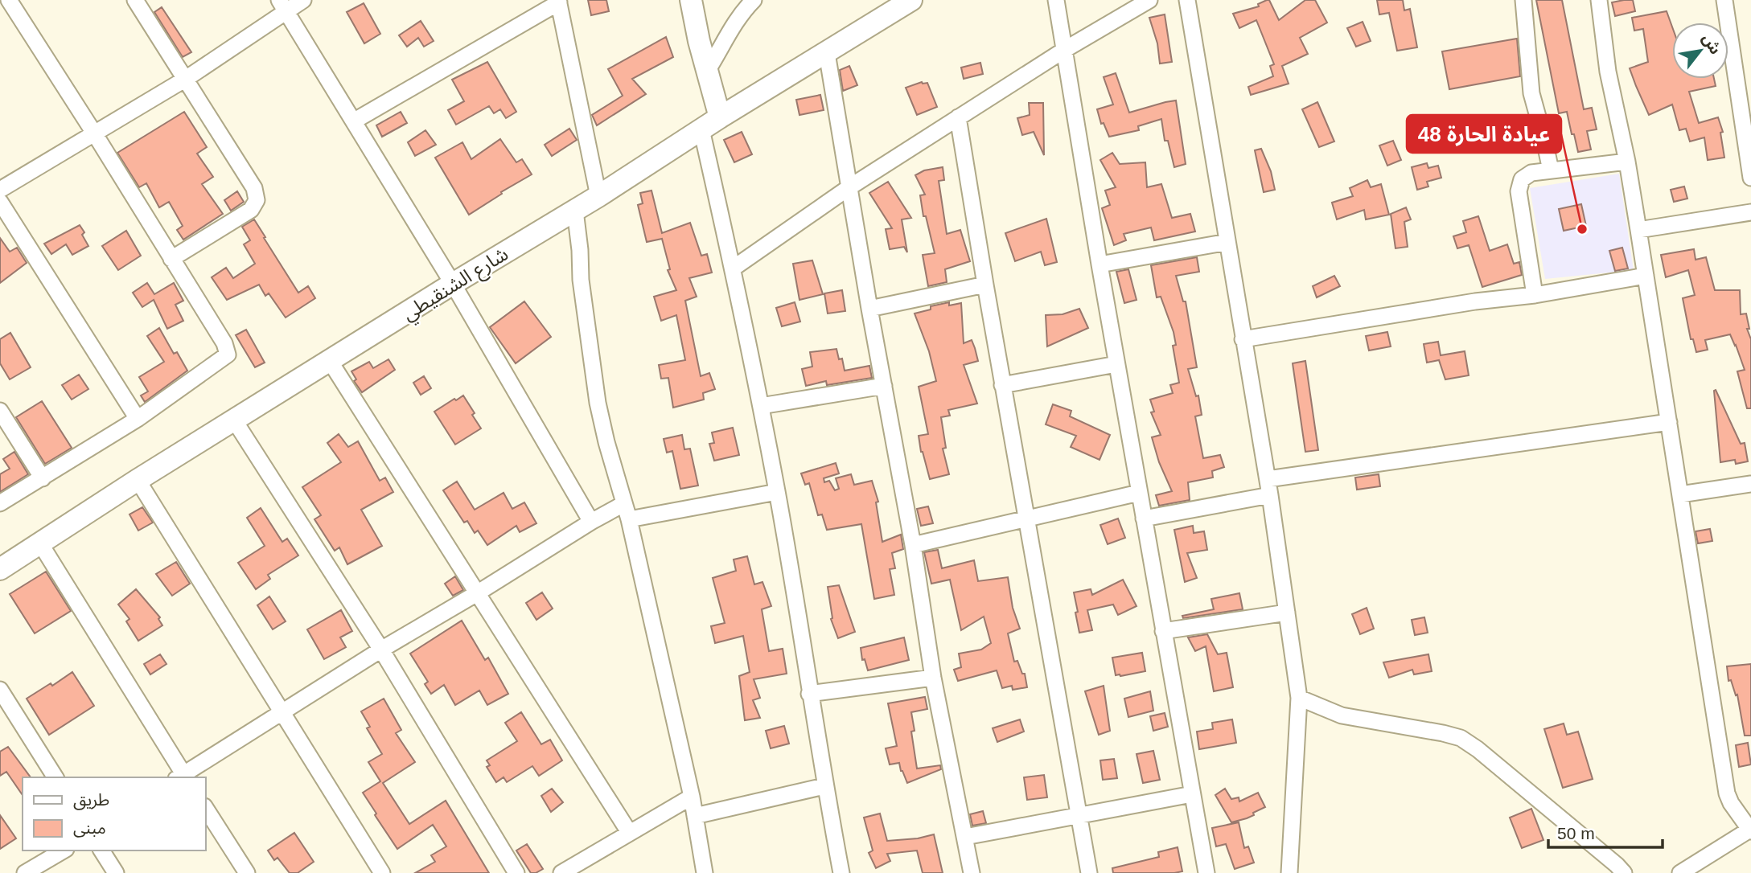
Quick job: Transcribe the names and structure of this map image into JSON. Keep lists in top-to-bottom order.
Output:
{
  "streets": {
    "street": ["شارع الشنقيطي"]
  },
  "places": ["عيادة الحارة 48"],
  "legend": ["طريق", "مبنى"],
  "scale_bar": "50 m",
  "north": "top right"
}
